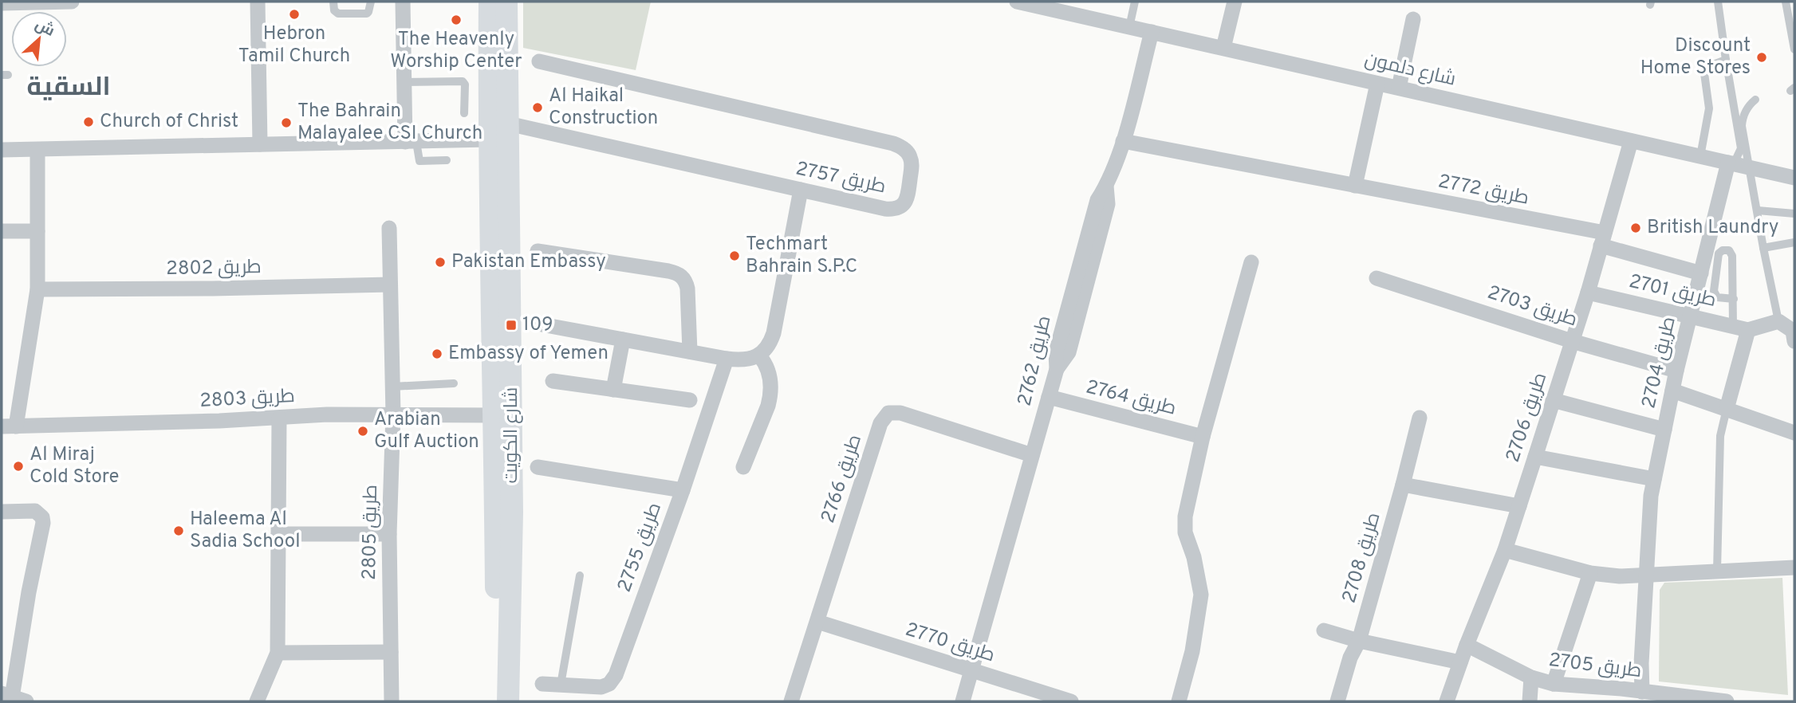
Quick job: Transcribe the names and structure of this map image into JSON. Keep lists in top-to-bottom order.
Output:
{
  "streets": {
    "main road": ["شارع الكويت"],
    "street": [
      "شارع دلمون",
      "طريق 2757",
      "طريق 2772",
      "طريق 2802",
      "طريق 2701",
      "طريق 2703",
      "طريق 2762",
      "طريق 2704",
      "طريق 2764",
      "طريق 2803",
      "طريق 2706",
      "طريق 2766",
      "طريق 2805",
      "طريق 2755",
      "طريق 2708",
      "طريق 2770",
      "طريق 2705"
    ]
  },
  "crossings": [
    ["شارع دلمون", "طريق 2762"],
    ["شارع دلمون", "طريق 2704"],
    ["شارع دلمون", "طريق 2706"],
    ["طريق 2757", "شارع الكويت"],
    ["طريق 2772", "طريق 2762"],
    ["طريق 2772", "طريق 2706"],
    ["طريق 2701", "طريق 2704"],
    ["طريق 2701", "طريق 2706"],
    ["طريق 2703", "طريق 2704"],
    ["طريق 2703", "طريق 2706"],
    ["طريق 2762", "طريق 2764"],
    ["طريق 2762", "طريق 2766"],
    ["طريق 2762", "طريق 2770"],
    ["طريق 2704", "طريق 2706"],
    ["طريق 2704", "طريق 2705"],
    ["طريق 2803", "شارع الكويت"],
    ["طريق 2803", "طريق 2805"],
    ["طريق 2706", "طريق 2705"],
    ["طريق 2766", "طريق 2770"]
  ],
  "districts": ["السقية"],
  "places": {
    "other": [
      "Hebron Tamil Church",
      "The Heavenly Worship Center",
      "Discount Home Stores",
      "Al Haikal Construction",
      "Church of Christ",
      "The Bahrain Malayalee CSI Church",
      "British Laundry",
      "Techmart Bahrain S.P.C",
      "Pakistan Embassy",
      "Embassy of Yemen",
      "Arabian Gulf Auction",
      "Al Miraj Cold Store",
      "Haleema Al Sadia School"
    ],
    "transit": ["109"]
  },
  "north": "top right"
}
